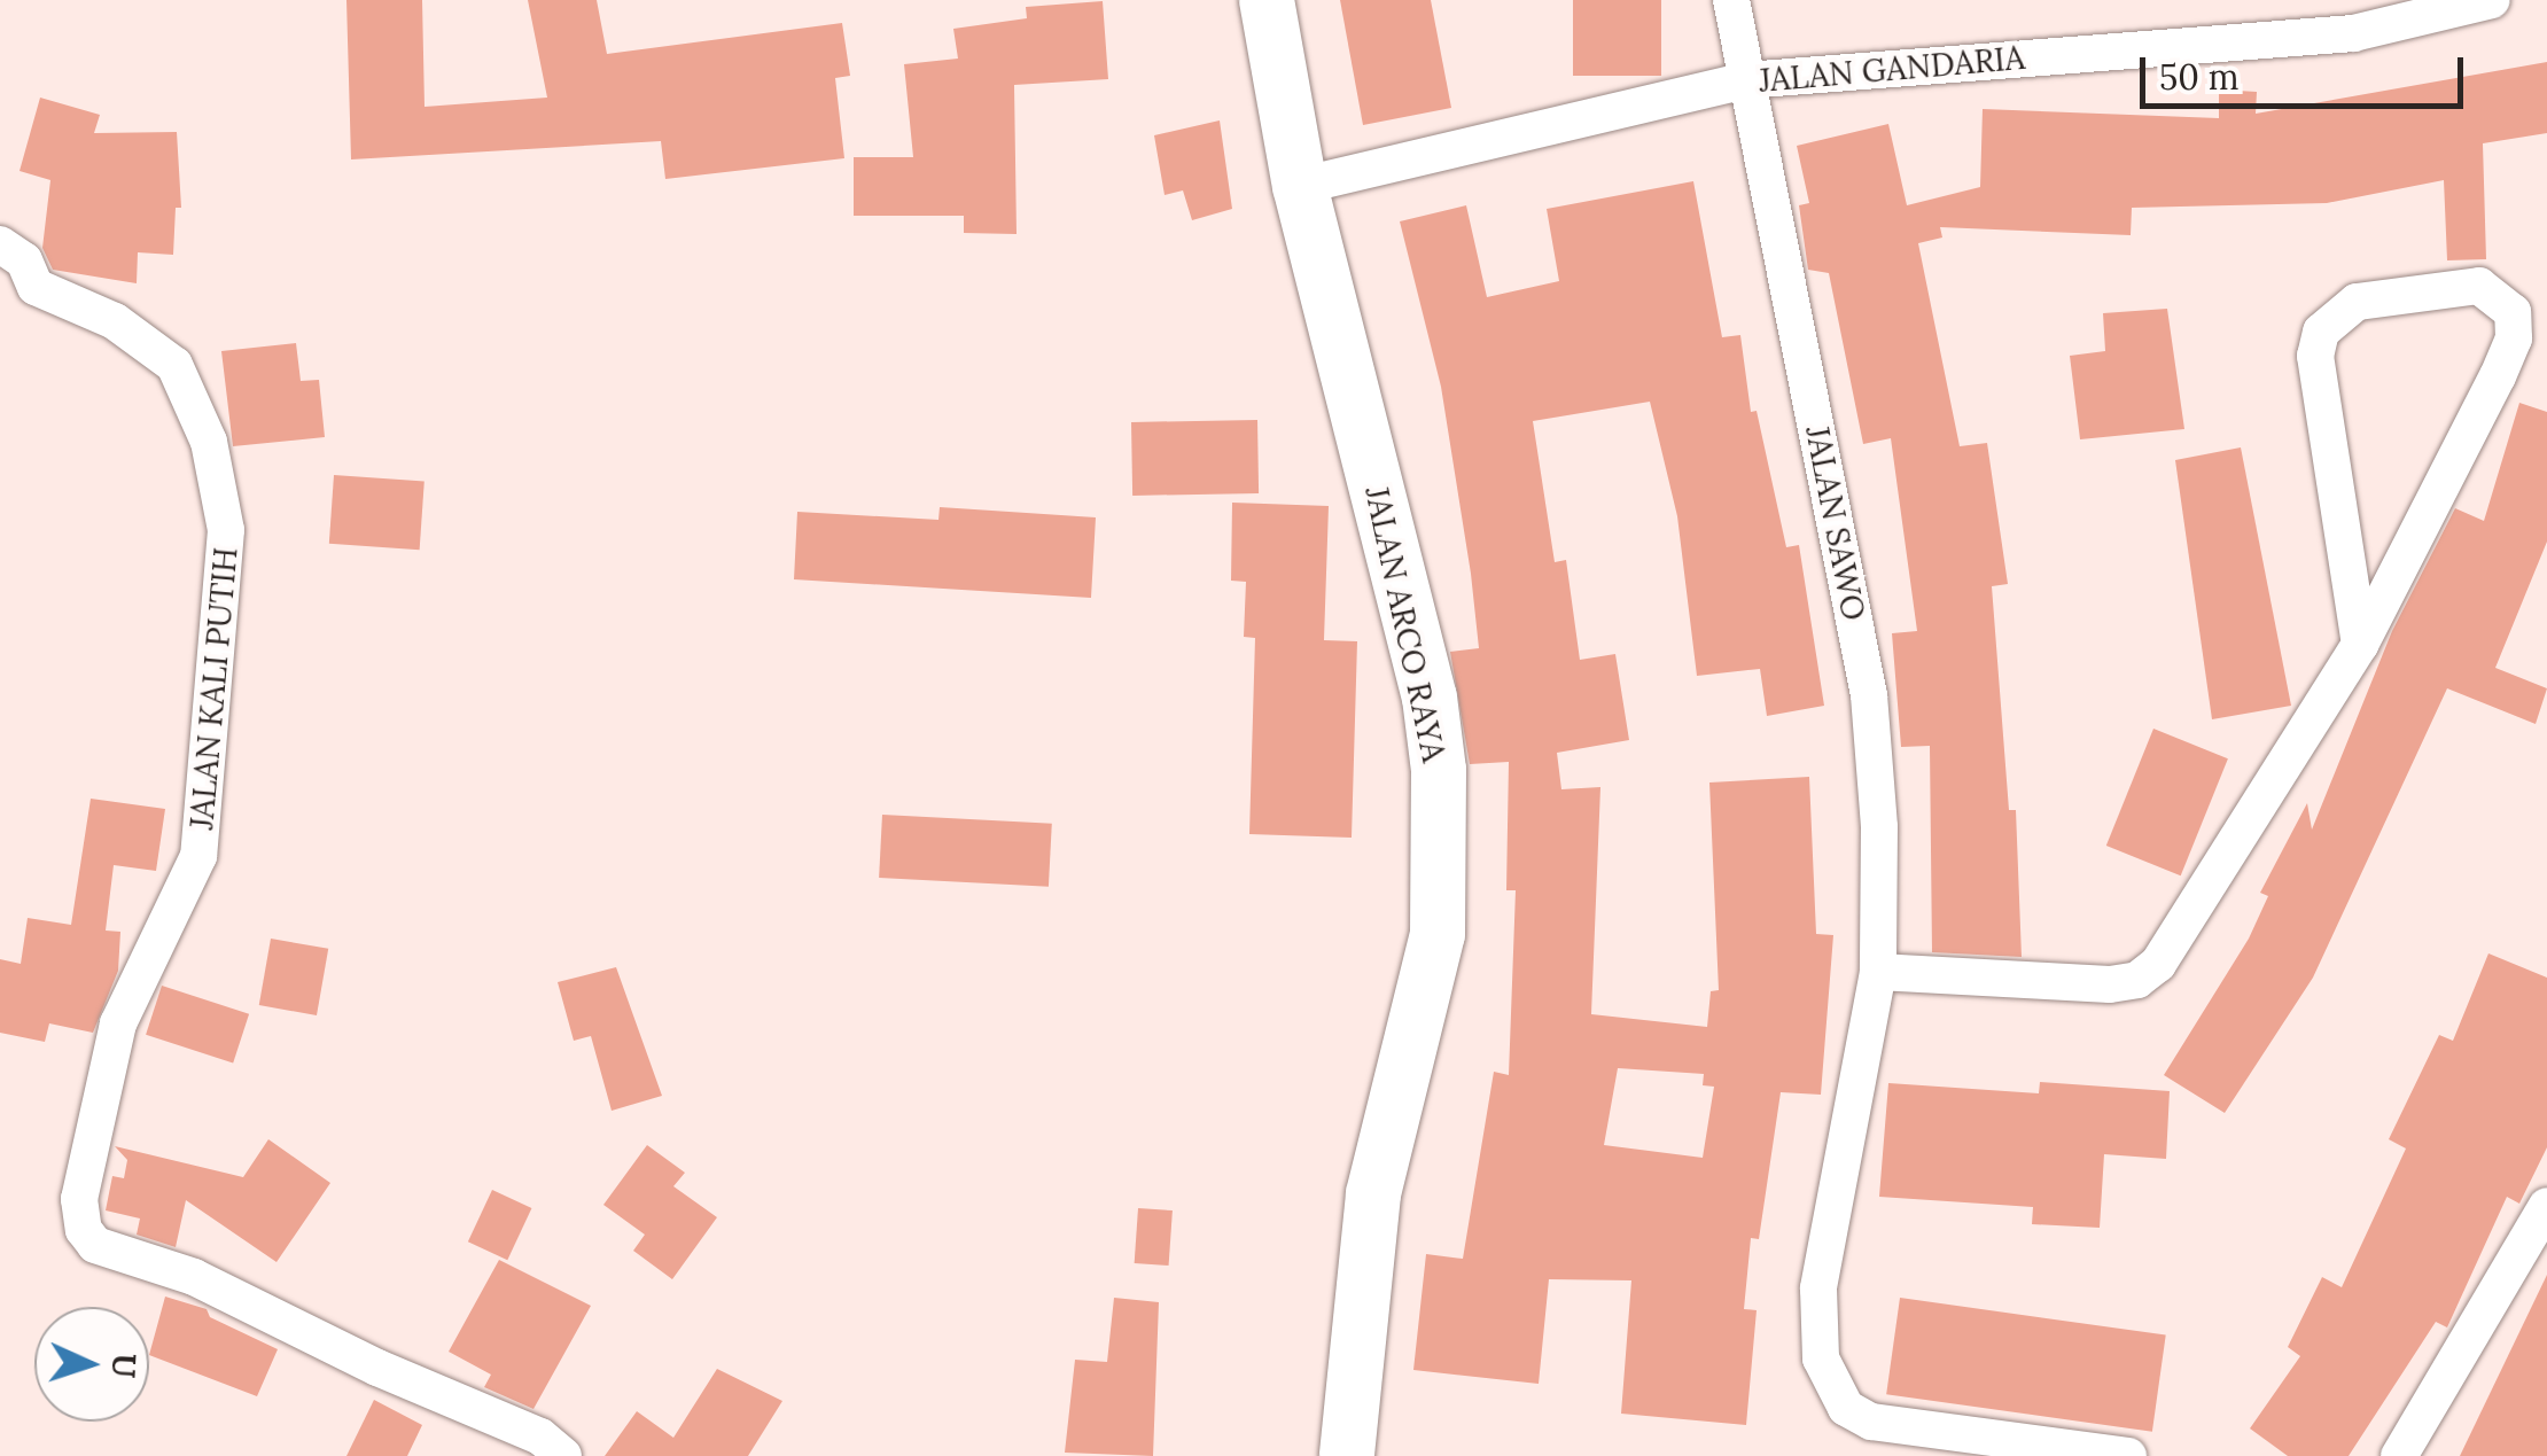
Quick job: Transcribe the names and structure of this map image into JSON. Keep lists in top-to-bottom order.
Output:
{
  "streets": {
    "main road": ["JALAN ARCO RAYA"],
    "street": ["JALAN GANDARIA", "JALAN SAWO", "JALAN KALI PUTIH"]
  },
  "crossings": [
    ["JALAN GANDARIA", "JALAN SAWO"],
    ["JALAN GANDARIA", "JALAN ARCO RAYA"]
  ],
  "scale_bar": "50 m",
  "north": "right"
}
